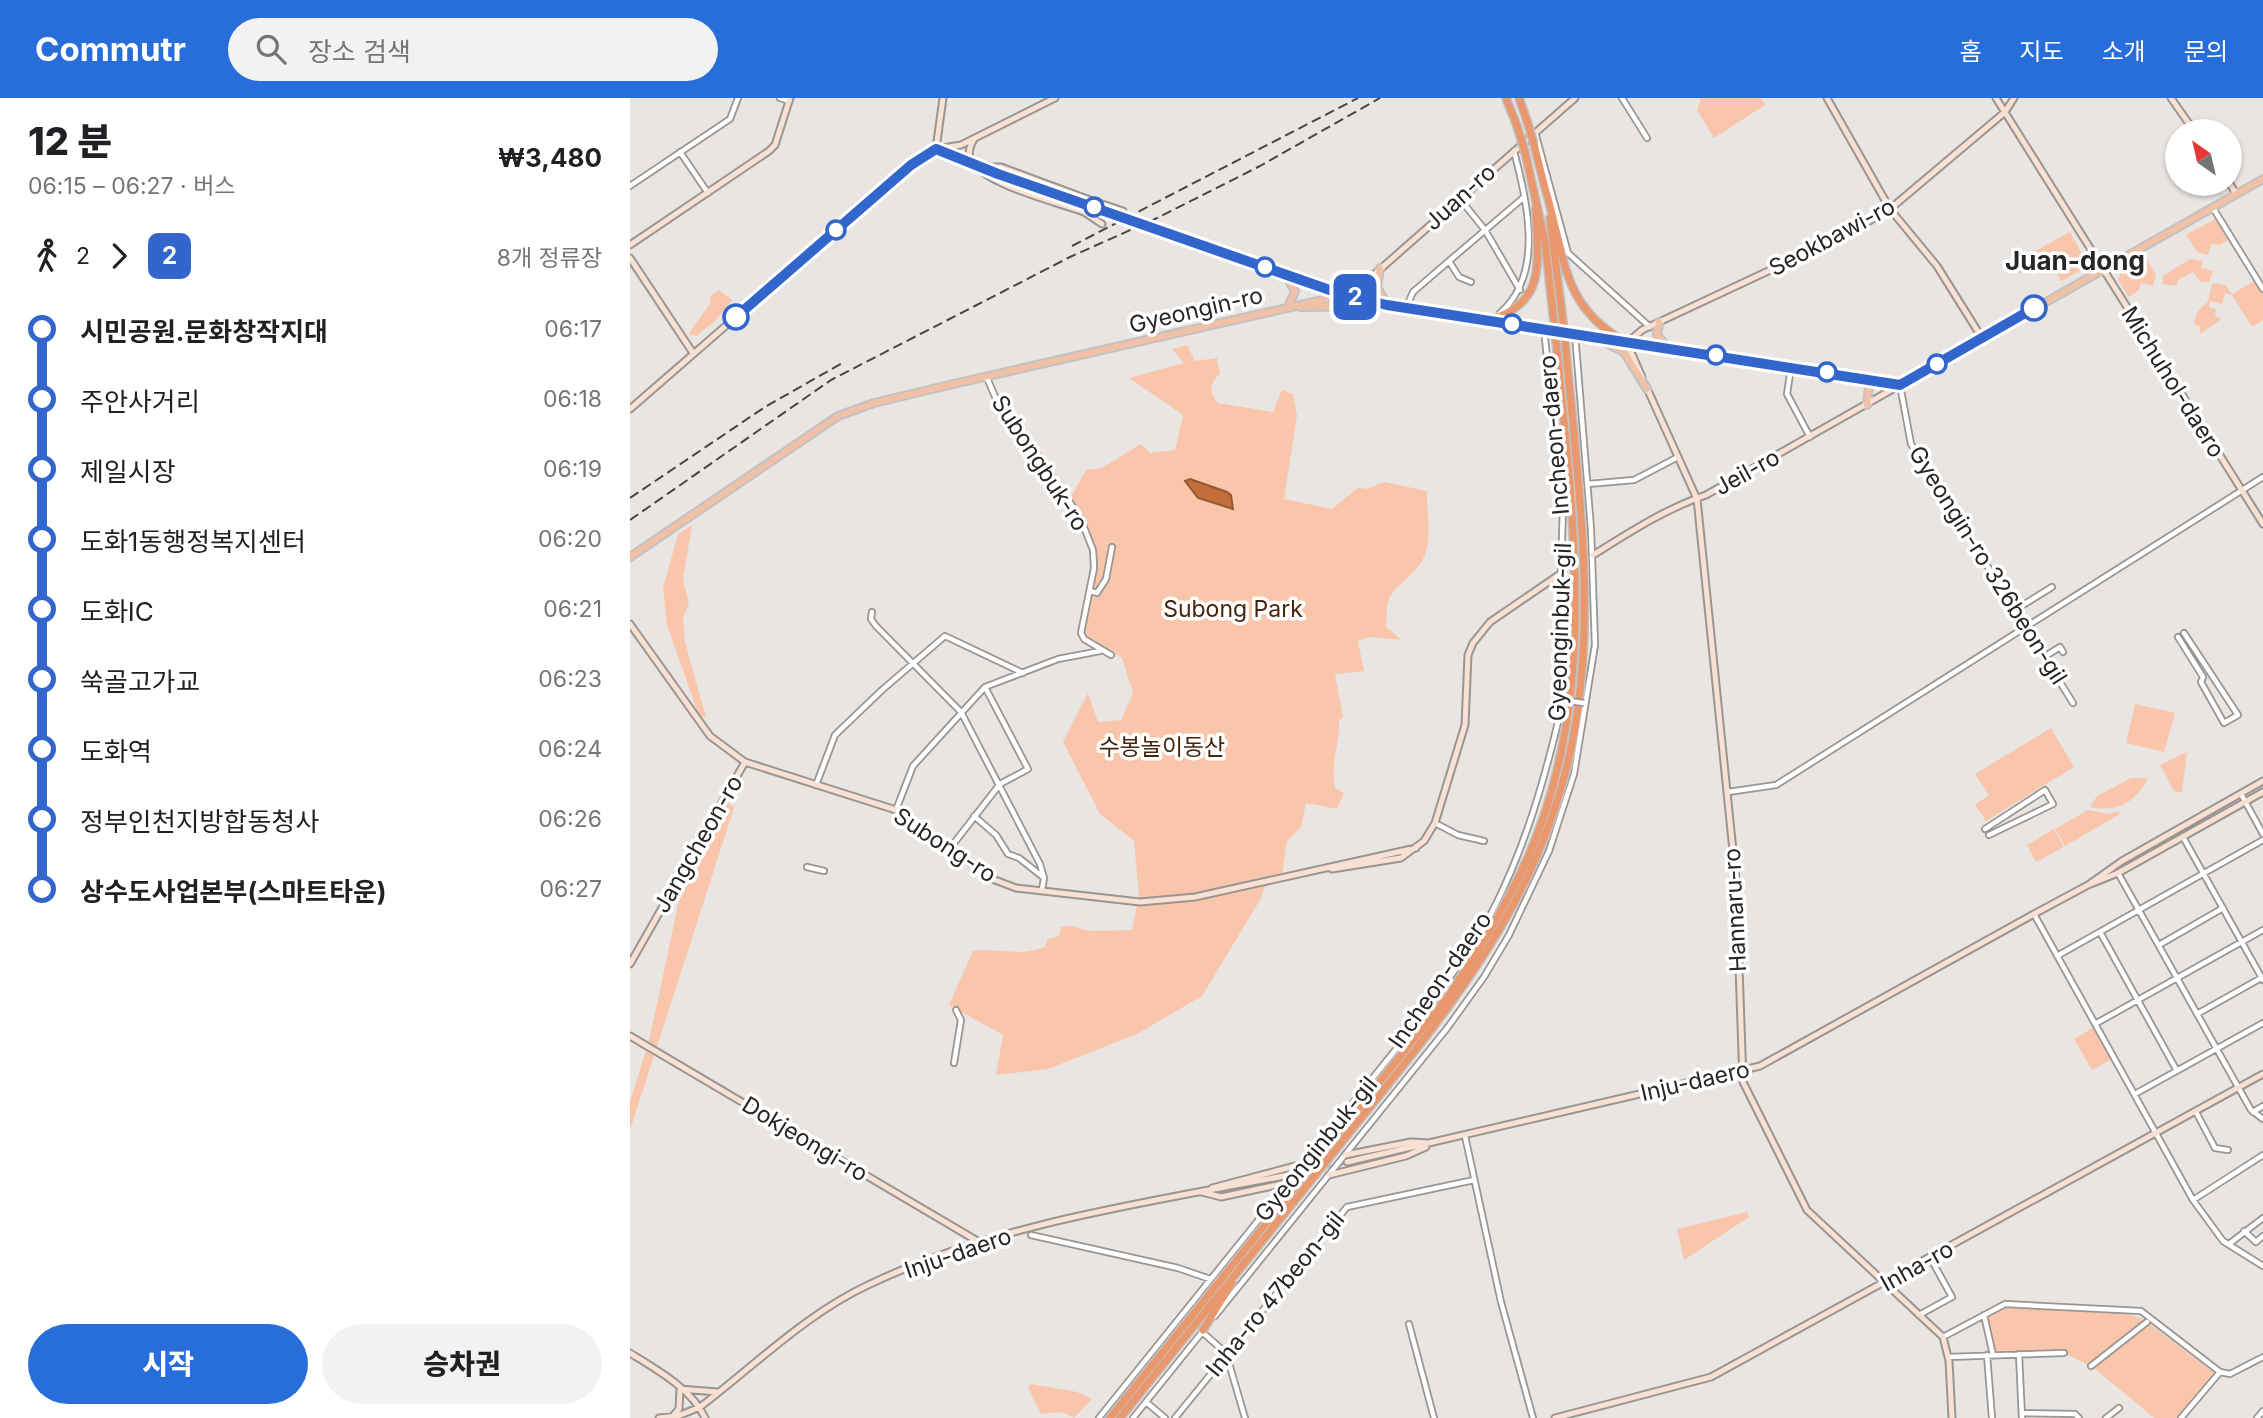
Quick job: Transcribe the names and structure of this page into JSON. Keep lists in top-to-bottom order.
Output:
{
  "streets": {
    "highway": ["Incheon-daero"],
    "main road": [
      "Juan-ro",
      "Seokbawi-ro",
      "Gyeongin-ro",
      "Michuhol-daero",
      "Jeil-ro",
      "Jangcheon-ro",
      "Subong-ro",
      "Hannaru-ro",
      "Inju-daero",
      "Dokjeongi-ro",
      "Inha-ro"
    ],
    "street": [
      "Subongbuk-ro",
      "Gyeongin-ro 326beon-gil",
      "Gyeonginbuk-gil",
      "Inha-ro 47beon-gil"
    ]
  },
  "crossings": [
    ["Juan-ro", "Gyeongin-ro"],
    ["Seokbawi-ro", "Gyeongin-ro"],
    ["Seokbawi-ro", "Michuhol-daero"],
    ["Seokbawi-ro", "Hannaru-ro"],
    ["Gyeongin-ro", "Subongbuk-ro"],
    ["Gyeongin-ro", "Jeil-ro"],
    ["Gyeongin-ro", "Gyeongin-ro 326beon-gil"],
    ["Gyeongin-ro", "Gyeonginbuk-gil"],
    ["Gyeongin-ro", "Hannaru-ro"],
    ["Jeil-ro", "Gyeongin-ro 326beon-gil"],
    ["Jeil-ro", "Hannaru-ro"],
    ["Gyeonginbuk-gil", "Subong-ro"],
    ["Jangcheon-ro", "Subong-ro"],
    ["Hannaru-ro", "Inju-daero"],
    ["Hannaru-ro", "Inha-ro"],
    ["Inju-daero", "Dokjeongi-ro"]
  ],
  "districts": ["Juan-dong"],
  "parks": ["Subong Park", "수봉놀이동산"],
  "lines": ["bus line 2"],
  "north": "top left",
  "page": {
    "header": "Commutr",
    "search": "장소 검색",
    "nav": [
      "홈",
      "지도",
      "소개",
      "문의"
    ],
    "heading": ["12 분", "06:15 – 06:27 · 버스", "₩3,480"],
    "on_map": "2",
    "legs": ["2", "2", "8개 정류장"],
    "list": [
      {
        "name": "시민공원.문화창작지대",
        "value": "06:17"
      },
      {
        "name": "주안사거리",
        "value": "06:18"
      },
      {
        "name": "제일시장",
        "value": "06:19"
      },
      {
        "name": "도화1동행정복지센터",
        "value": "06:20"
      },
      {
        "name": "도화IC",
        "value": "06:21"
      },
      {
        "name": "쑥골고가교",
        "value": "06:23"
      },
      {
        "name": "도화역",
        "value": "06:24"
      },
      {
        "name": "정부인천지방합동청사",
        "value": "06:26"
      },
      {
        "name": "상수도사업본부(스마트타운)",
        "value": "06:27"
      }
    ],
    "buttons": ["시작", "승차권"]
  }
}
